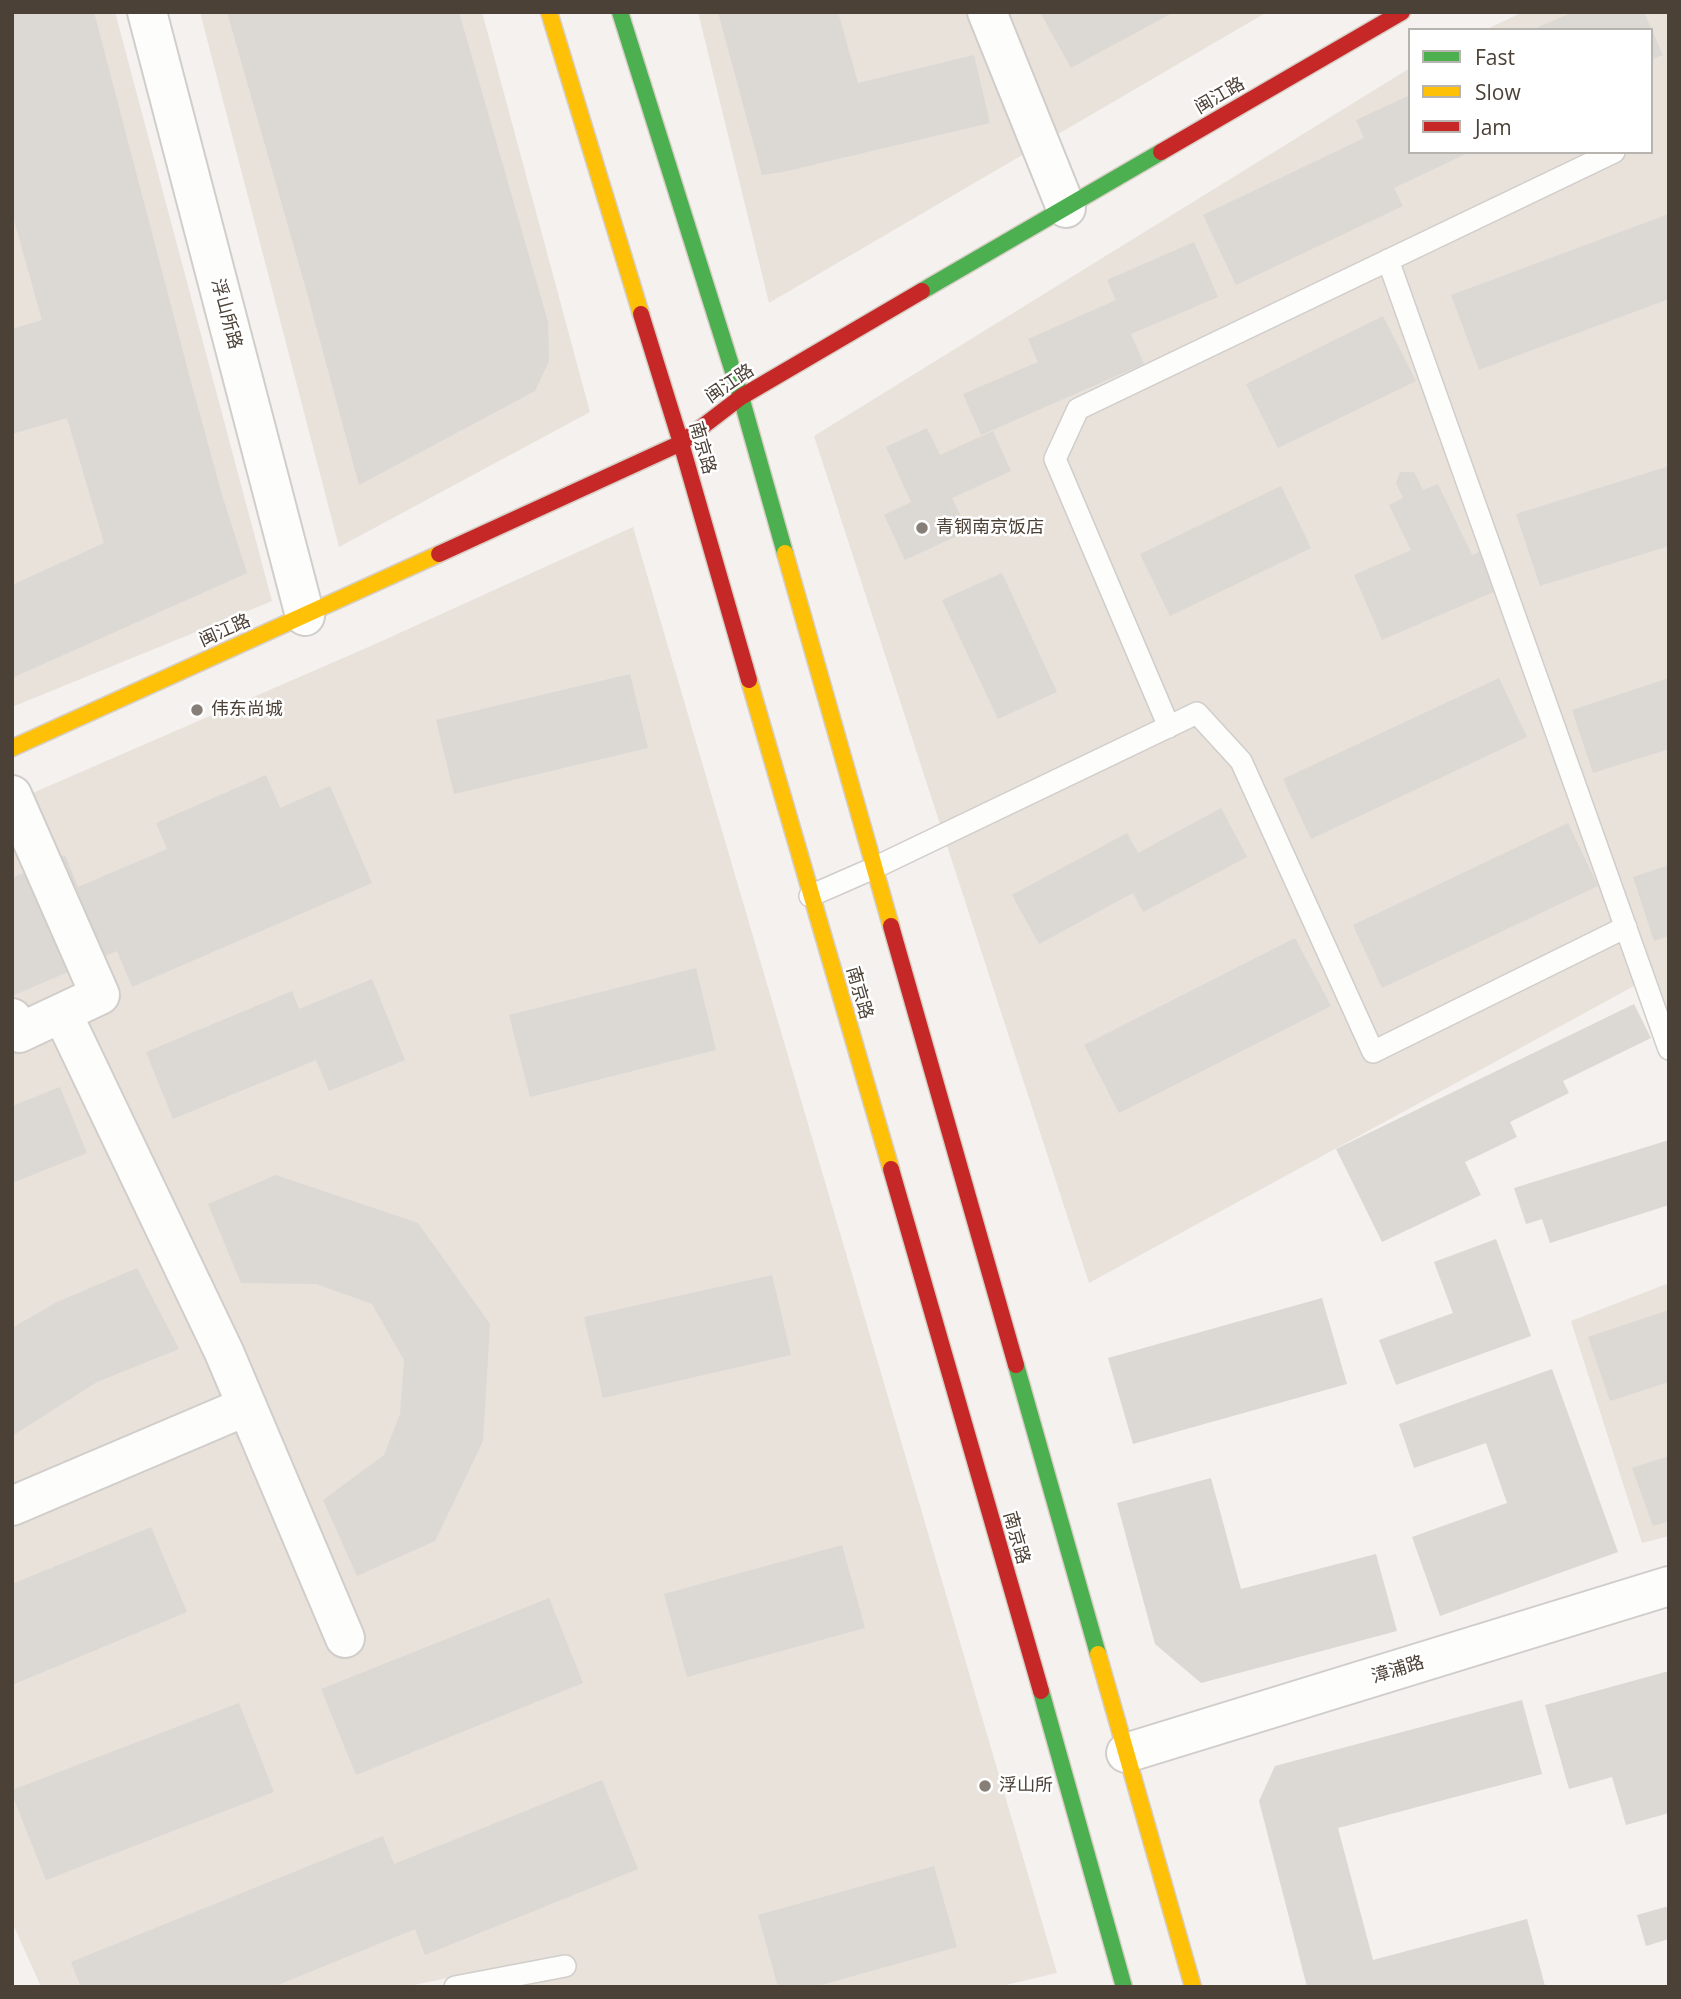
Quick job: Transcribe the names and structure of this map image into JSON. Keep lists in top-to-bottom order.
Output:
{
  "streets": {
    "main road": ["闽江路", "南京路"],
    "street": ["浮山所路", "漳浦路"]
  },
  "crossings": [
    ["闽江路", "浮山所路"],
    ["闽江路", "南京路"]
  ],
  "places": ["青钢南京饭店", "伟东尚城", "浮山所"],
  "legend": ["Fast", "Slow", "Jam"]
}
